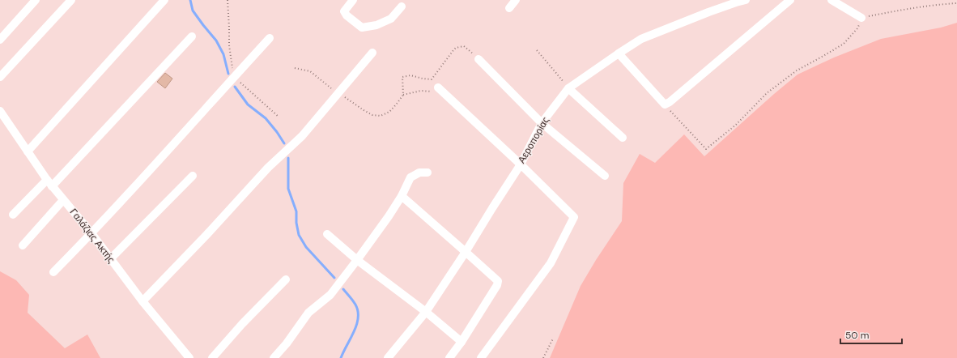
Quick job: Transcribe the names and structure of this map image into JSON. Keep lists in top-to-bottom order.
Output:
{
  "streets": {
    "street": ["Αεροπορίας", "Γαλάζιας Ακτής"]
  },
  "scale_bar": "50 m"
}
